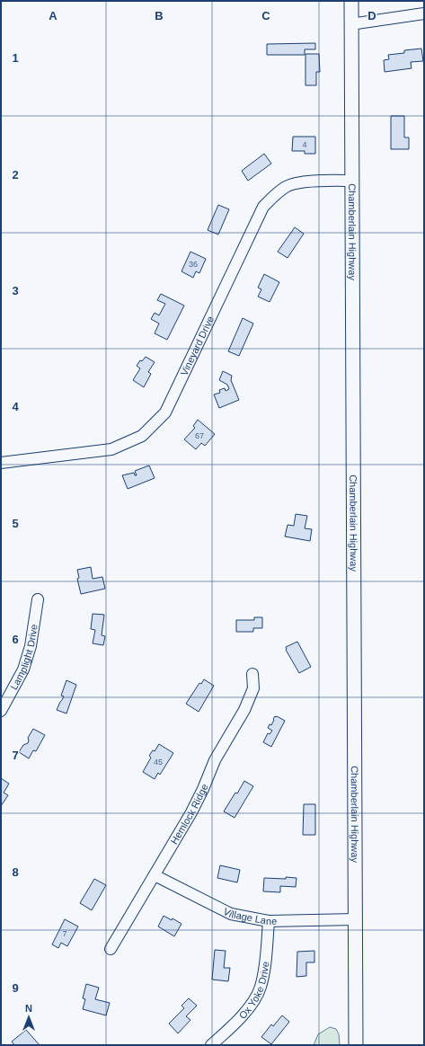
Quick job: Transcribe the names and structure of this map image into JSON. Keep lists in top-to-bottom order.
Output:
{
  "streets": {
    "main road": ["Chamberlain Highway"],
    "street": [
      "Vineyard Drive",
      "Lamplight Drive",
      "Hemlock Ridge",
      "Village Lane",
      "Ox Yoke Drive"
    ]
  },
  "crossings": [
    ["Chamberlain Highway", "Vineyard Drive"],
    ["Chamberlain Highway", "Village Lane"],
    ["Hemlock Ridge", "Village Lane"],
    ["Village Lane", "Ox Yoke Drive"]
  ],
  "house_numbers": [
    "4",
    "36",
    "67",
    "45",
    "7"
  ],
  "north": "top",
  "grid": {
    "columns": [
      "A",
      "B",
      "C",
      "D"
    ],
    "rows": [
      "1",
      "2",
      "3",
      "4",
      "5",
      "6",
      "7",
      "8",
      "9"
    ]
  }
}
